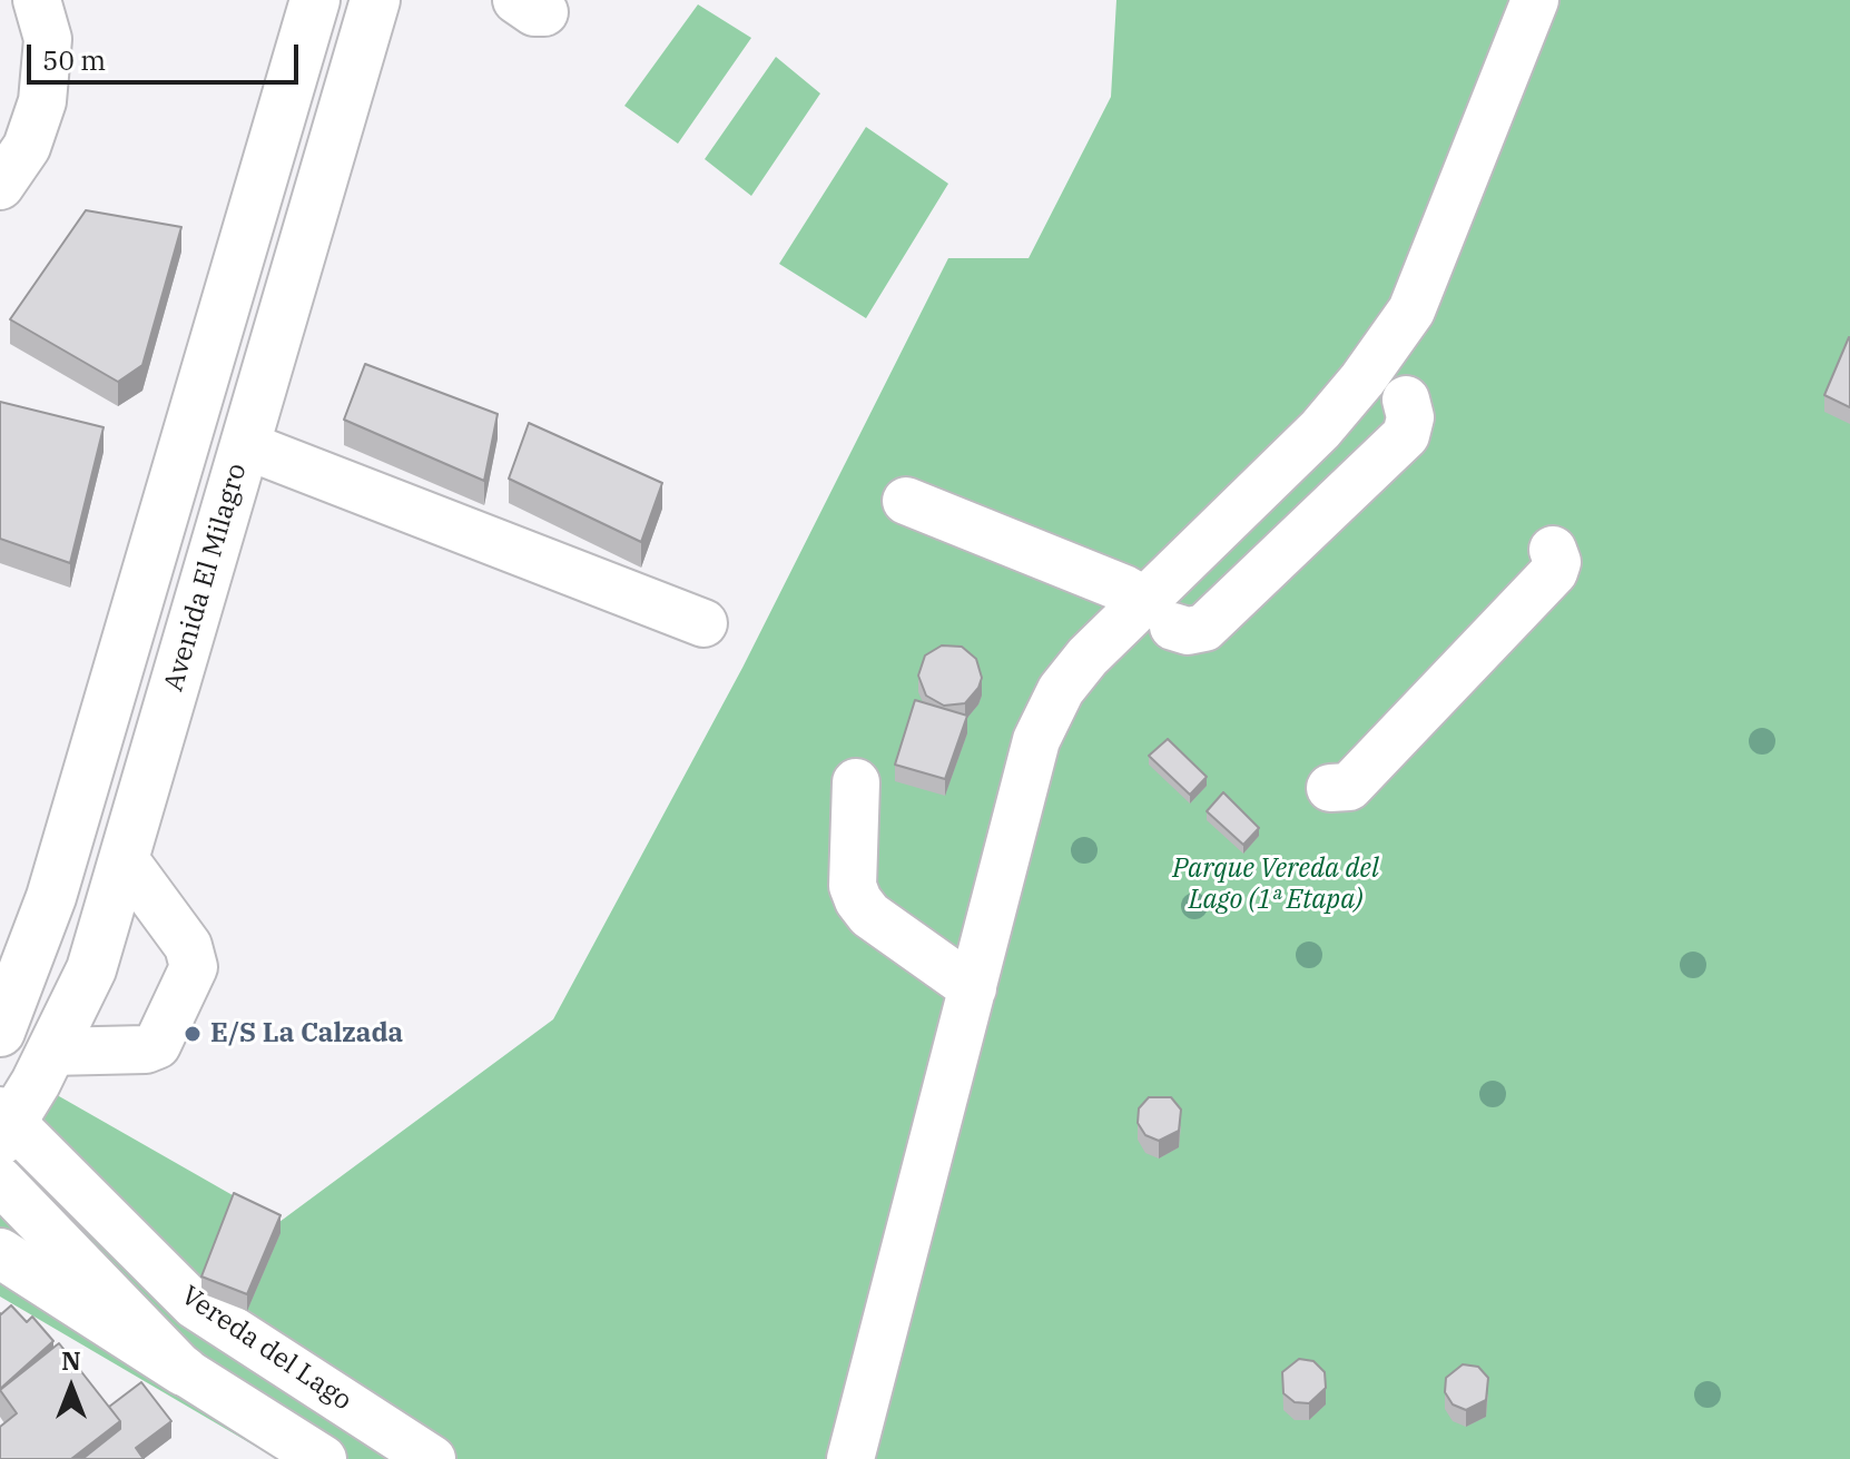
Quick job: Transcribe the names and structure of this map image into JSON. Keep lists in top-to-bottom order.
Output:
{
  "streets": {
    "main road": ["Avenida El Milagro"],
    "street": ["Vereda del Lago"]
  },
  "crossings": [
    ["Avenida El Milagro", "Vereda del Lago"]
  ],
  "parks": ["Parque Vereda del Lago (1ª Etapa)"],
  "places": ["E/S La Calzada"],
  "scale_bar": "50 m",
  "north": "top"
}
